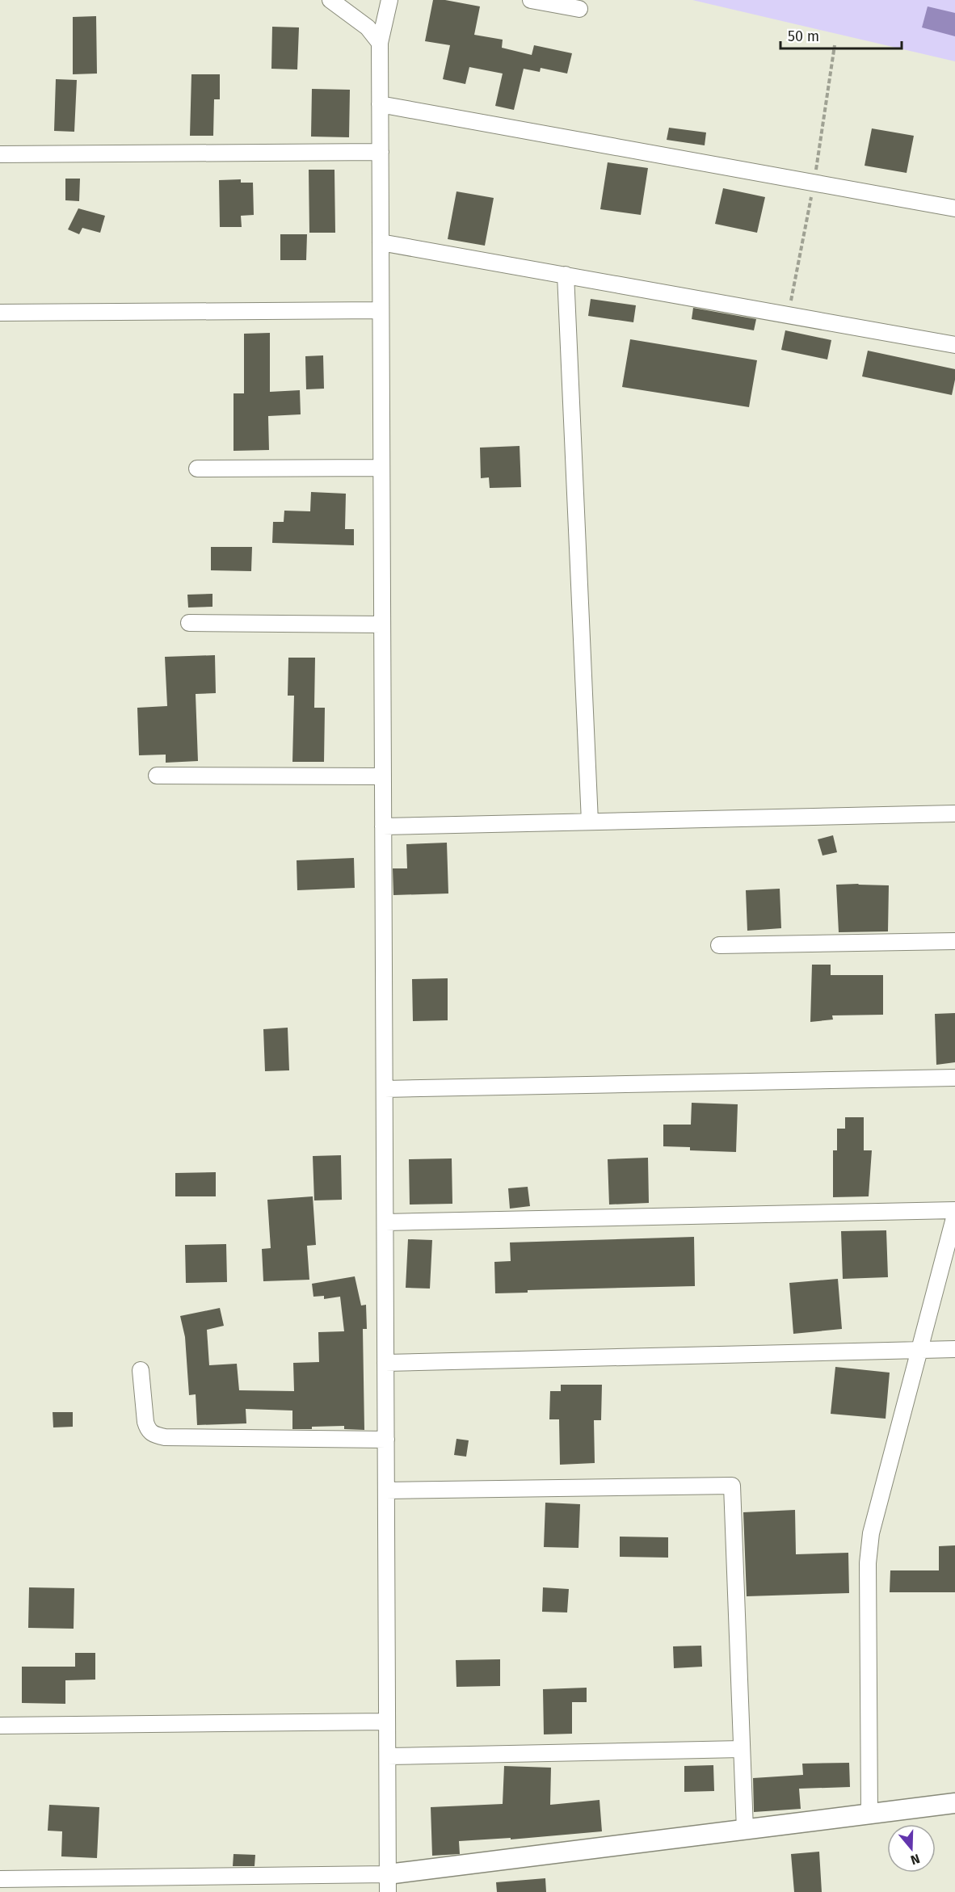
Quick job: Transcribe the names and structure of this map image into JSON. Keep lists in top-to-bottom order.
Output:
{
  "scale_bar": "50 m",
  "north": "bottom"
}
